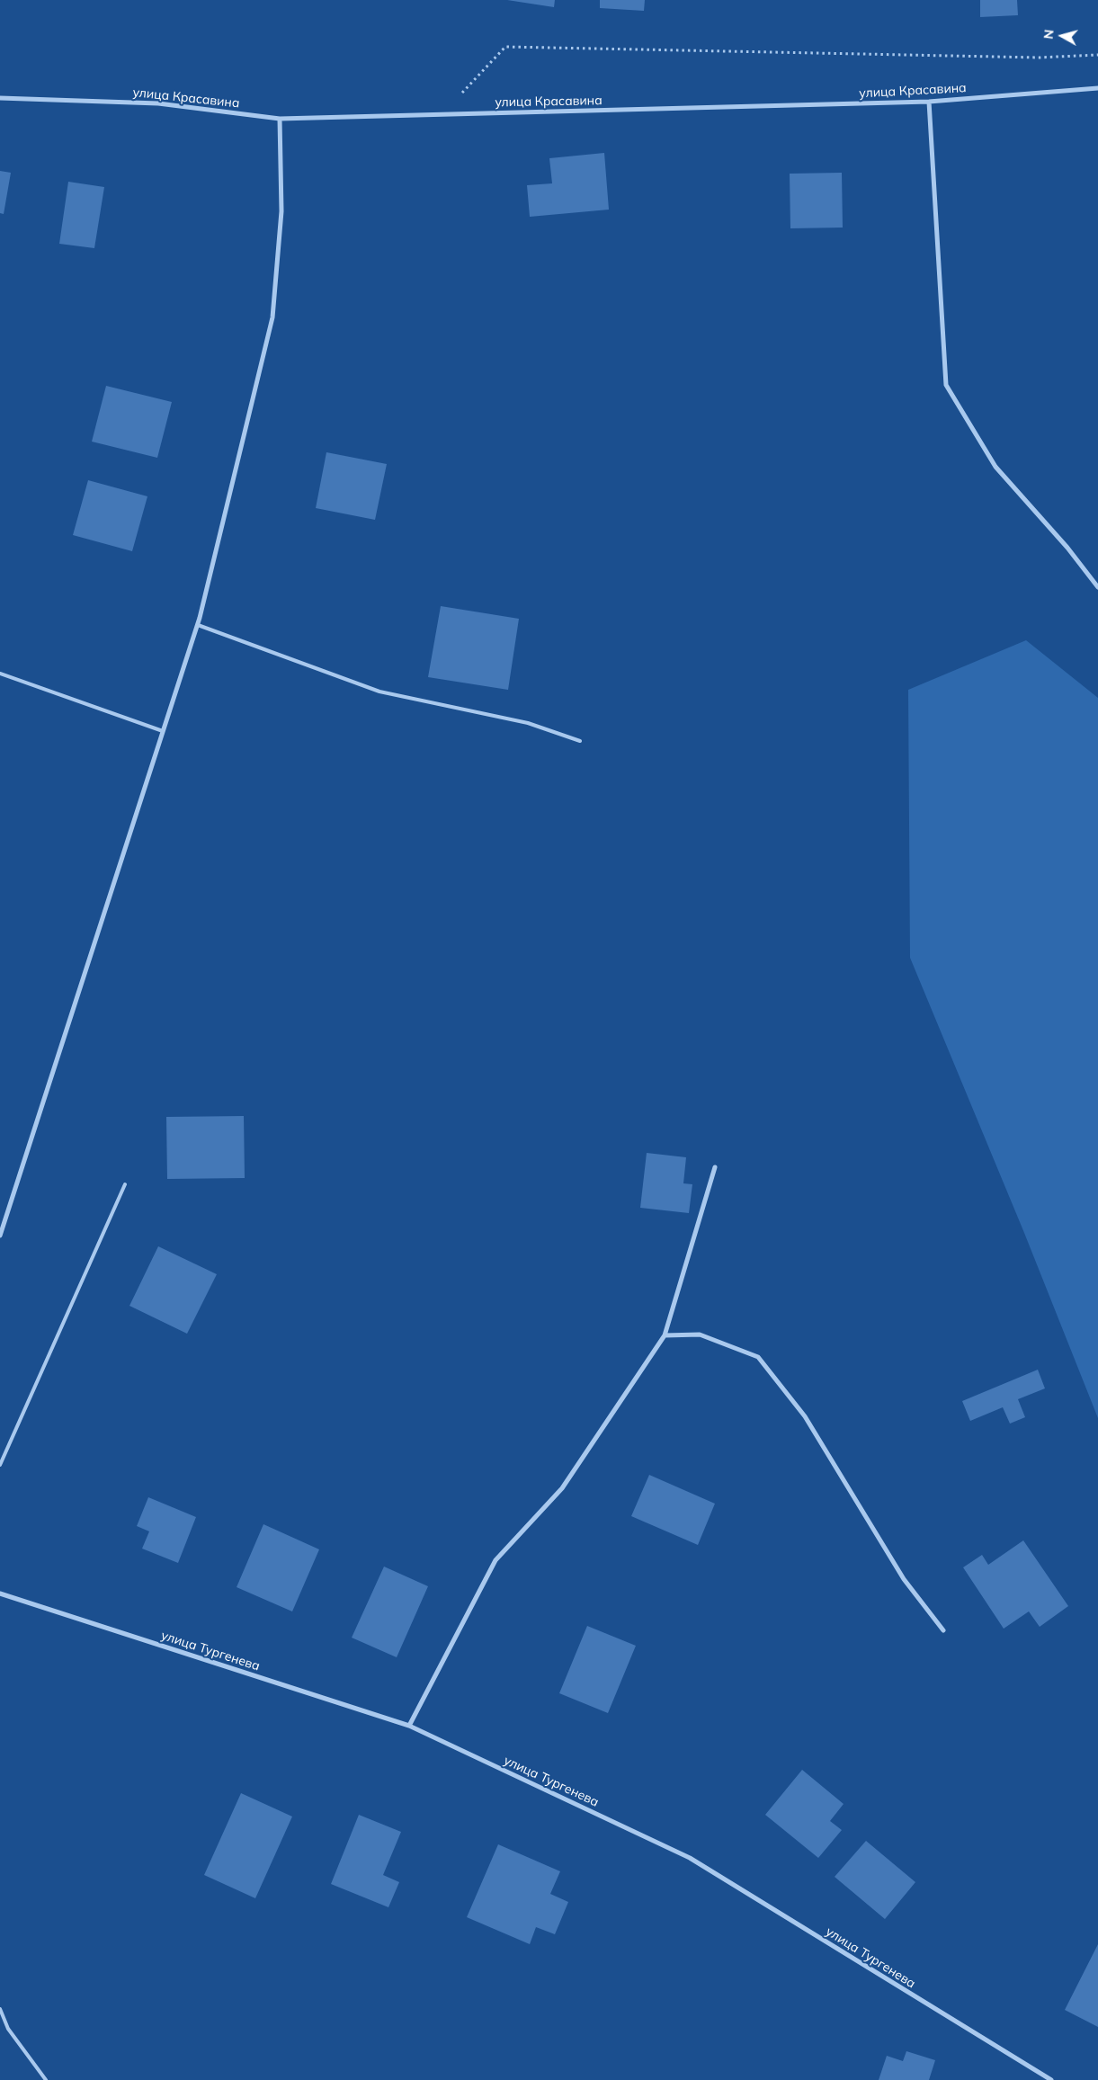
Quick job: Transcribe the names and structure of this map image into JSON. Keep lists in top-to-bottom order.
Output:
{
  "streets": {
    "street": ["улица Красавина", "улица Тургенева"]
  },
  "north": "left"
}
